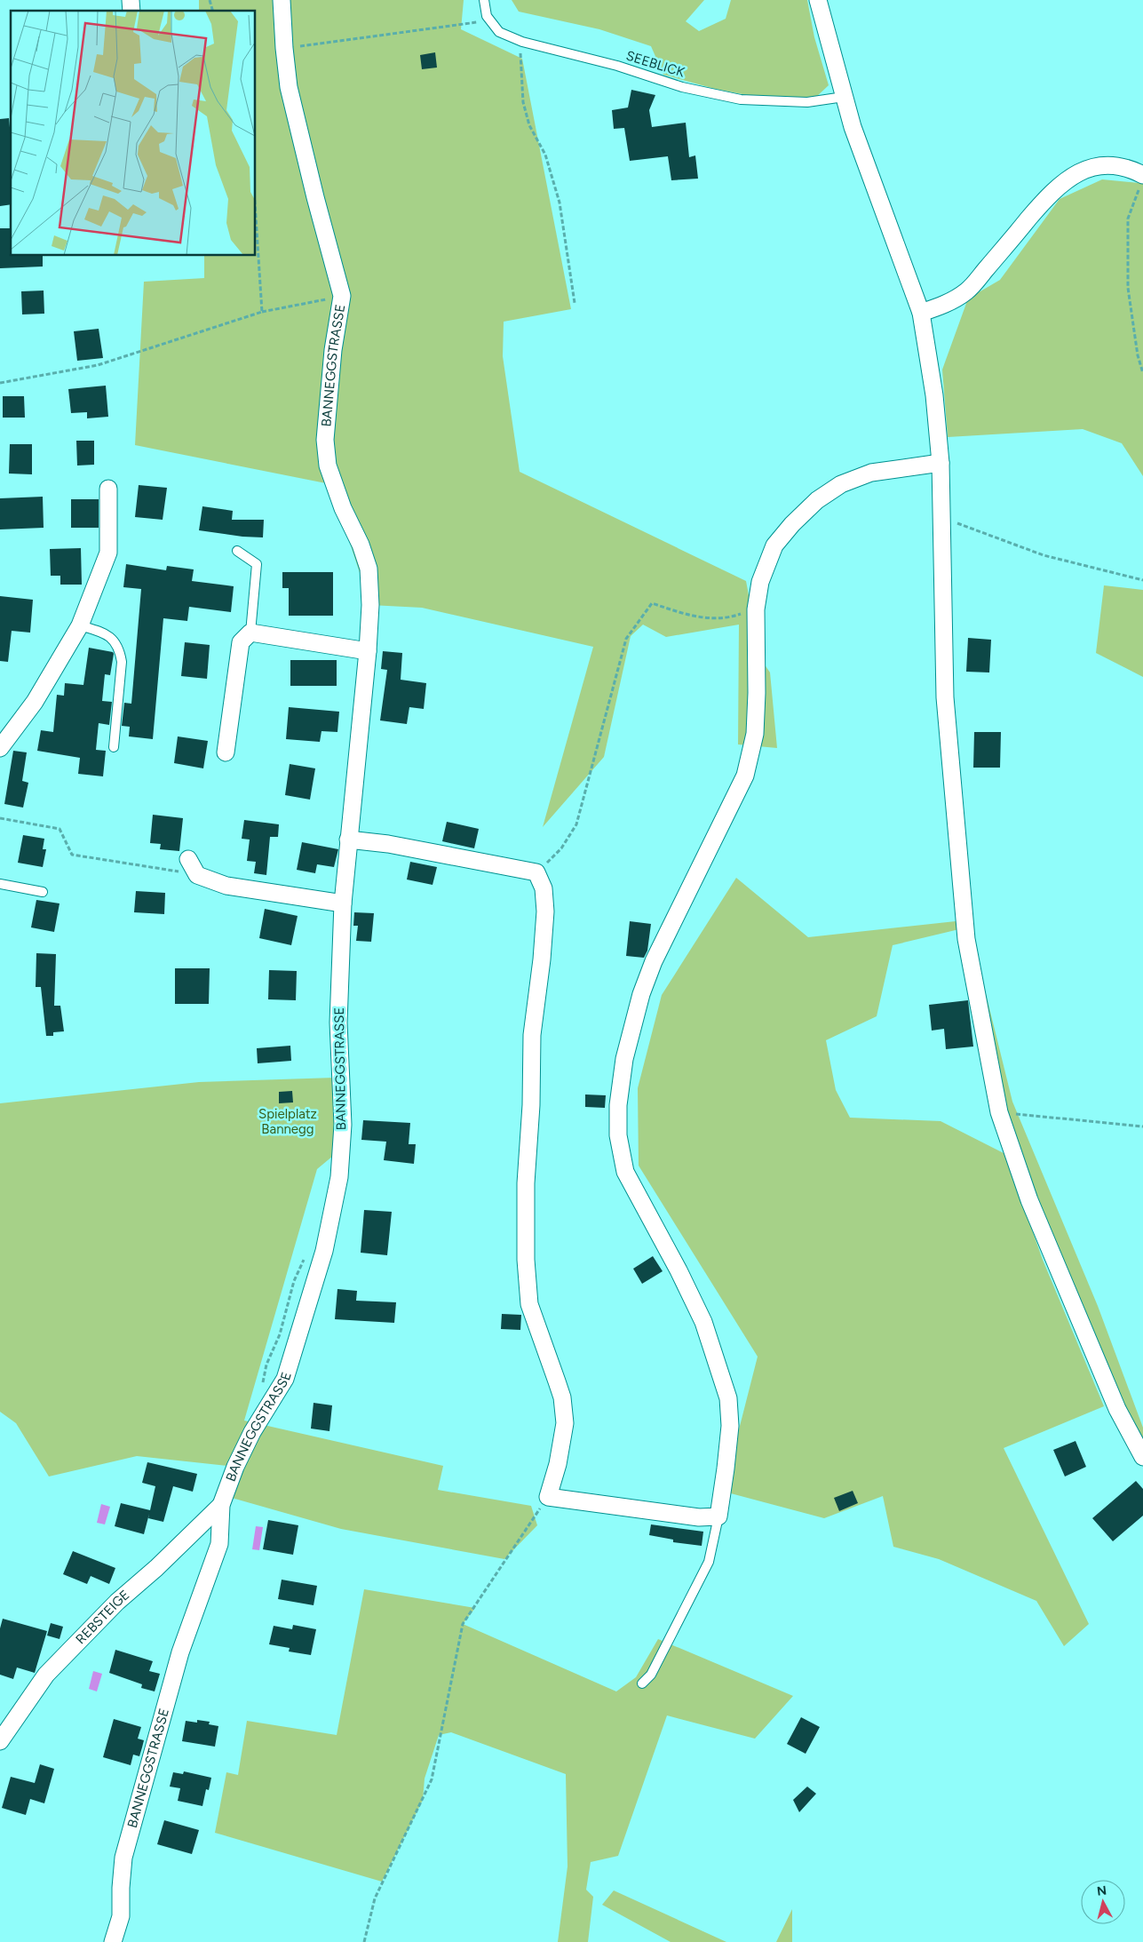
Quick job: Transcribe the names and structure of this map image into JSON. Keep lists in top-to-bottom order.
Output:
{
  "streets": {
    "street": ["BANNEGGSTRASSE", "REBSTEIGE"],
    "lane": ["SEEBLICK"]
  },
  "crossings": [
    ["BANNEGGSTRASSE", "REBSTEIGE"]
  ],
  "parks": ["Spielplatz Bannegg"],
  "north": "top"
}
